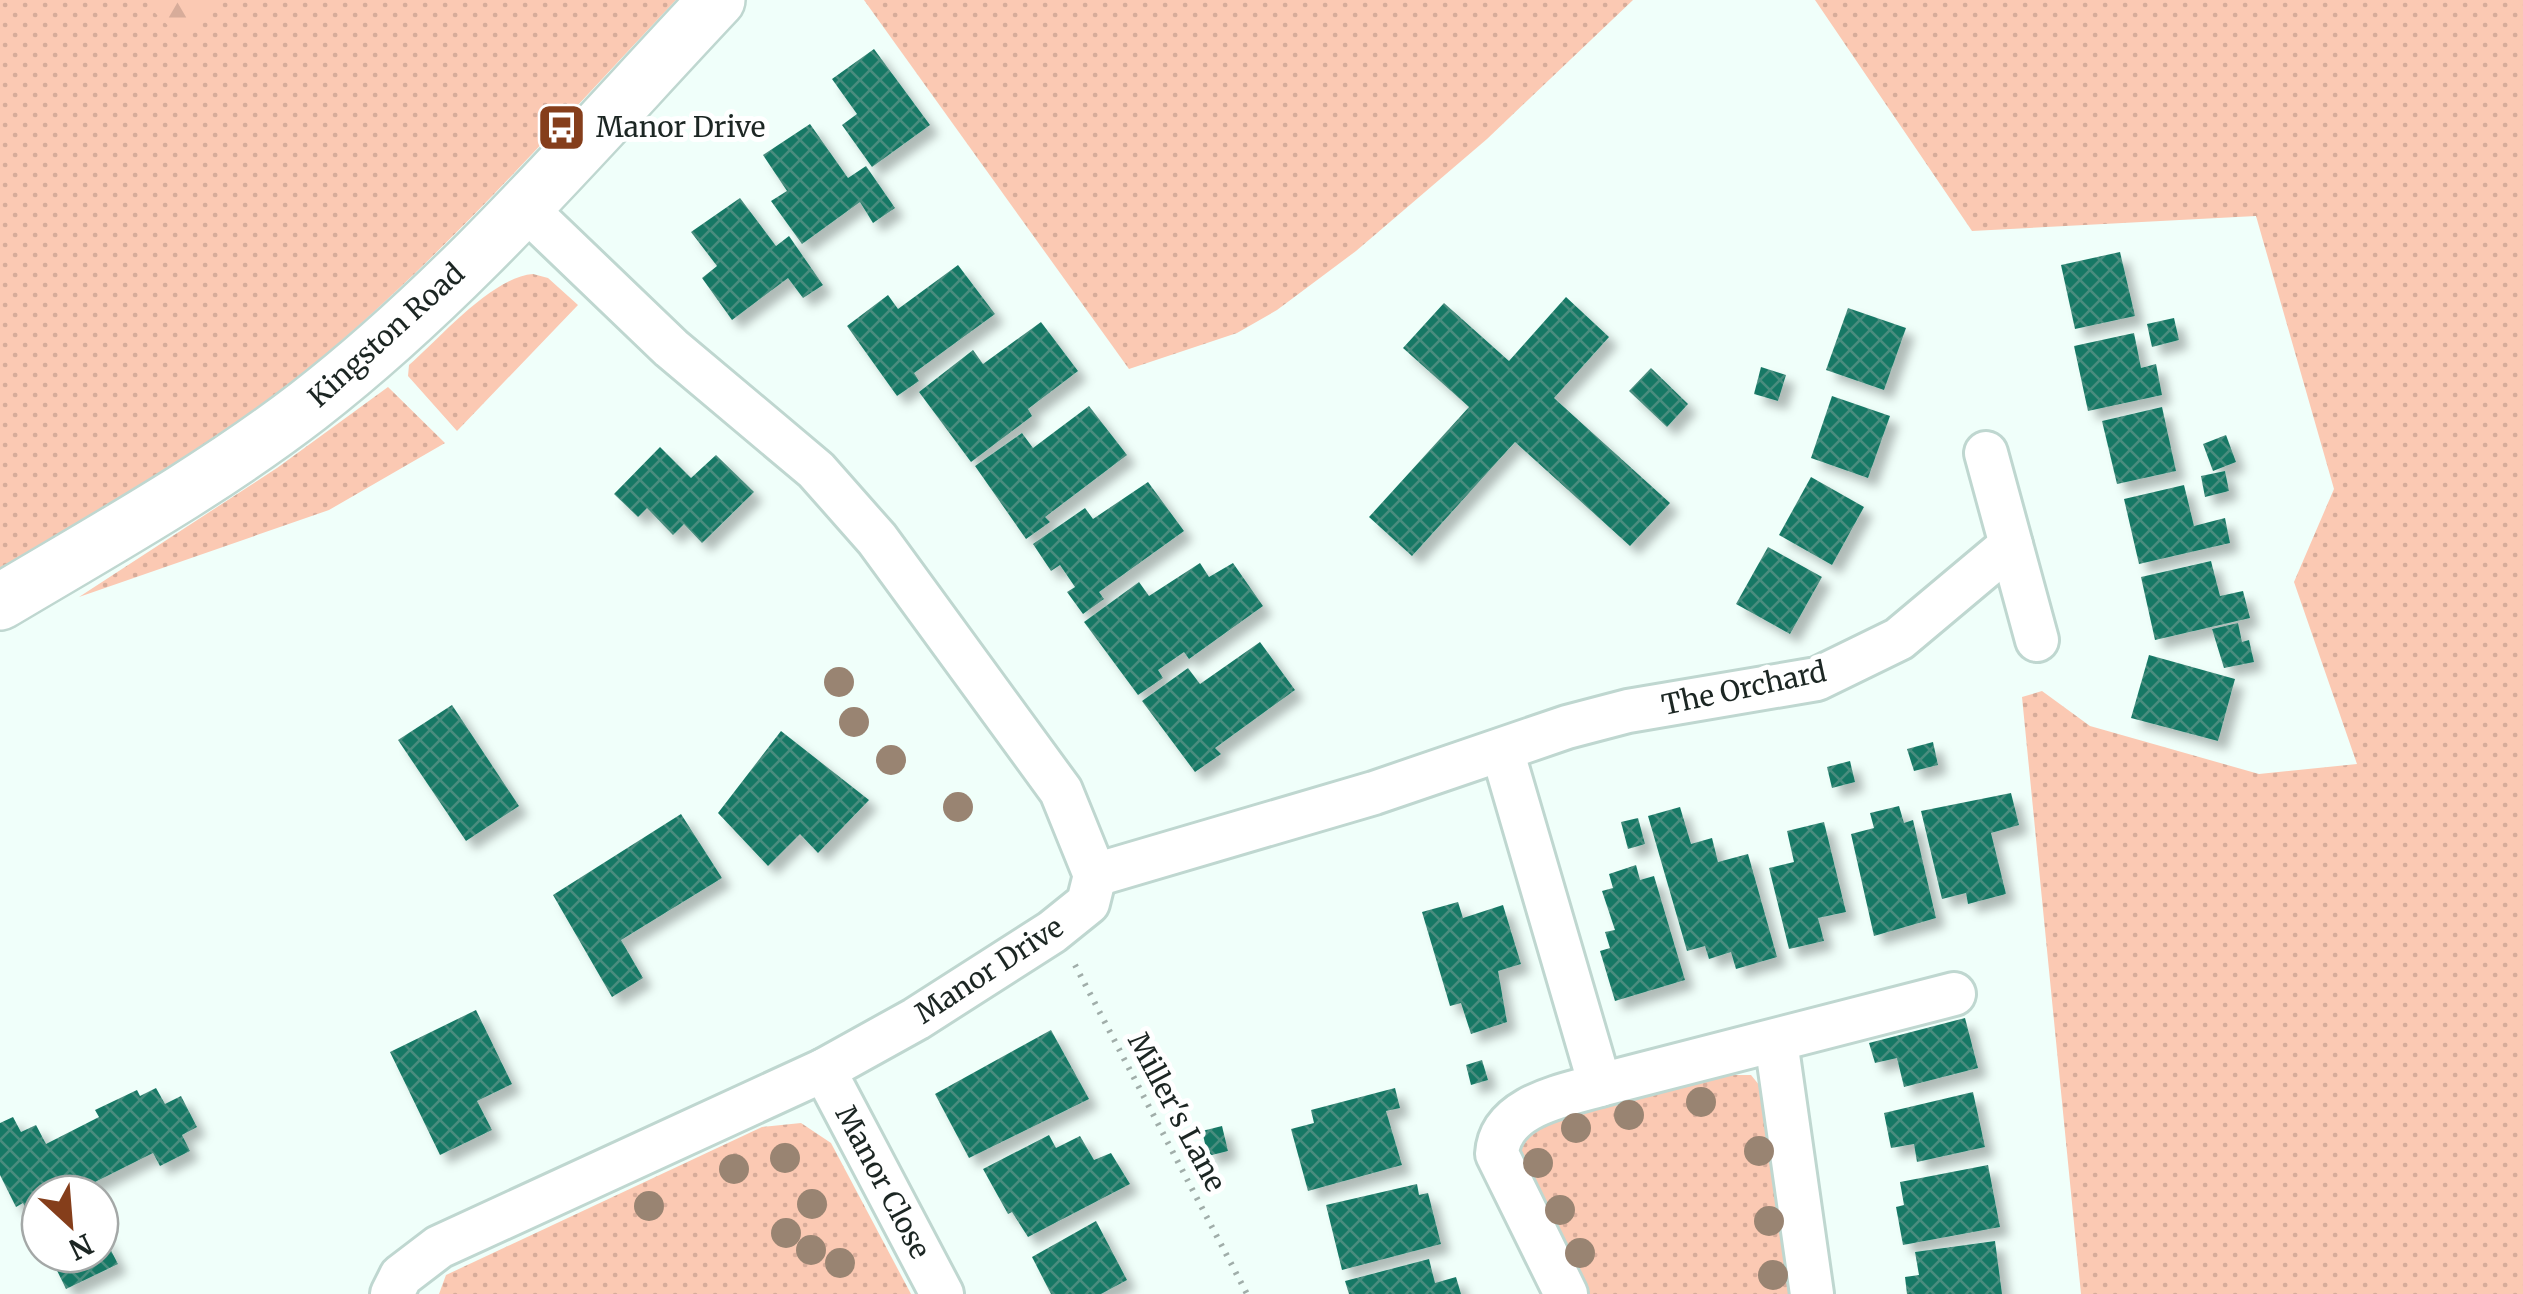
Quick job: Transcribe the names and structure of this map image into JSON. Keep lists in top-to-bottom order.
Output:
{
  "streets": {
    "main road": ["Kingston Road"],
    "street": ["The Orchard", "Manor Drive", "Manor Close"],
    "path": ["Miller's Lane"]
  },
  "crossings": [
    ["The Orchard", "Manor Drive"],
    ["Manor Drive", "Manor Close"]
  ],
  "places": {
    "bus stop": ["Manor Drive"]
  },
  "north": "bottom right"
}
